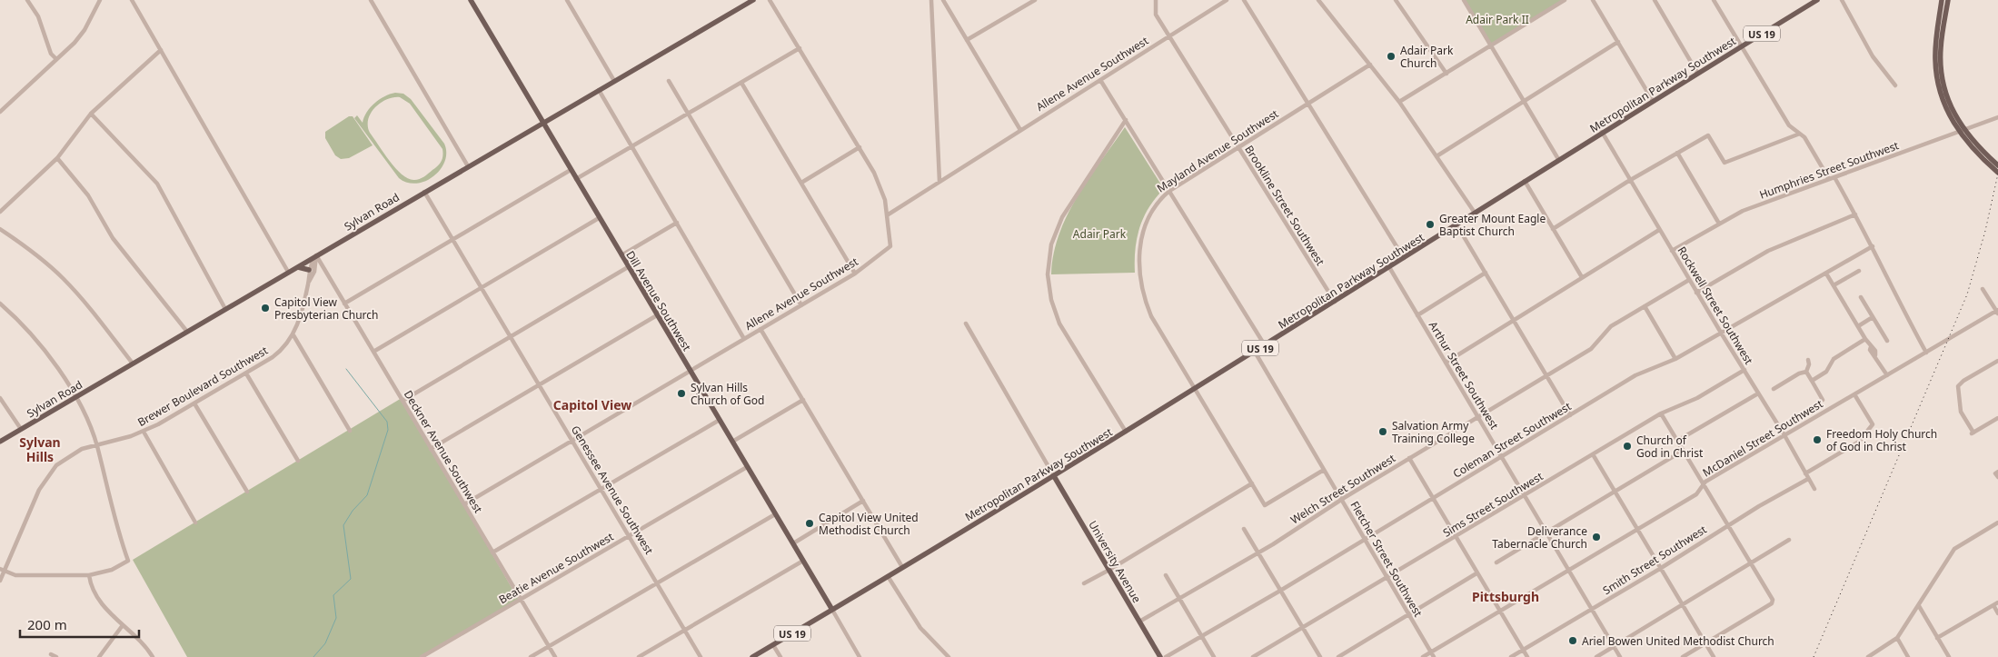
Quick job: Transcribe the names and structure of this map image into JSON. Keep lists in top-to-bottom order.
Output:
{
  "streets": {
    "main road": [
      "US 19",
      "Metropolitan Parkway Southwest",
      "Sylvan Road",
      "Dill Avenue Southwest",
      "University Avenue"
    ],
    "street": [
      "Allene Avenue Southwest",
      "Mayland Avenue Southwest",
      "Humphries Street Southwest",
      "Brookline Street Southwest",
      "Rockwell Street Southwest",
      "Arthur Street Southwest",
      "Brewer Boulevard Southwest",
      "McDaniel Street Southwest",
      "Coleman Street Southwest",
      "Deckner Avenue Southwest",
      "Welch Street Southwest",
      "Genessee Avenue Southwest",
      "Sims Street Southwest",
      "Fletcher Street Southwest",
      "Smith Street Southwest",
      "Beatie Avenue Southwest"
    ]
  },
  "crossings": [
    ["Allene Avenue Southwest", "Brookline Street Southwest"],
    ["Allene Avenue Southwest", "Dill Avenue Southwest"],
    ["Allene Avenue Southwest", "Deckner Avenue Southwest"],
    ["Allene Avenue Southwest", "Genessee Avenue Southwest"],
    ["Metropolitan Parkway Southwest", "Mayland Avenue Southwest"],
    ["Metropolitan Parkway Southwest", "Brookline Street Southwest"],
    ["Metropolitan Parkway Southwest", "Dill Avenue Southwest"],
    ["Metropolitan Parkway Southwest", "Rockwell Street Southwest"],
    ["Metropolitan Parkway Southwest", "Arthur Street Southwest"],
    ["Metropolitan Parkway Southwest", "Fletcher Street Southwest"],
    ["Metropolitan Parkway Southwest", "University Avenue"],
    ["Mayland Avenue Southwest", "Brookline Street Southwest"],
    ["Mayland Avenue Southwest", "Fletcher Street Southwest"],
    ["Humphries Street Southwest", "Rockwell Street Southwest"],
    ["Sylvan Road", "Dill Avenue Southwest"],
    ["Sylvan Road", "Brewer Boulevard Southwest"],
    ["Sylvan Road", "Deckner Avenue Southwest"],
    ["Sylvan Road", "Genessee Avenue Southwest"],
    ["Dill Avenue Southwest", "Beatie Avenue Southwest"],
    ["Rockwell Street Southwest", "McDaniel Street Southwest"],
    ["Rockwell Street Southwest", "Coleman Street Southwest"],
    ["Rockwell Street Southwest", "Welch Street Southwest"],
    ["Rockwell Street Southwest", "Sims Street Southwest"],
    ["Rockwell Street Southwest", "Smith Street Southwest"],
    ["Arthur Street Southwest", "McDaniel Street Southwest"],
    ["Arthur Street Southwest", "Coleman Street Southwest"],
    ["Arthur Street Southwest", "Welch Street Southwest"],
    ["Arthur Street Southwest", "Sims Street Southwest"],
    ["Arthur Street Southwest", "Smith Street Southwest"],
    ["Brewer Boulevard Southwest", "Deckner Avenue Southwest"],
    ["McDaniel Street Southwest", "Fletcher Street Southwest"],
    ["Coleman Street Southwest", "Fletcher Street Southwest"],
    ["Deckner Avenue Southwest", "Beatie Avenue Southwest"],
    ["Welch Street Southwest", "Fletcher Street Southwest"],
    ["Welch Street Southwest", "University Avenue"],
    ["Genessee Avenue Southwest", "Beatie Avenue Southwest"],
    ["Sims Street Southwest", "Fletcher Street Southwest"]
  ],
  "districts": ["Capitol View", "Sylvan Hills", "Pittsburgh"],
  "parks": ["Adair Park II", "Adair Park"],
  "places": [
    "Adair Park Church",
    "Greater Mount Eagle Baptist Church",
    "Capitol View Presbyterian Church",
    "Sylvan Hills Church of God",
    "Salvation Army Training College",
    "Freedom Holy Church of God in Christ",
    "Church of God in Christ",
    "Capitol View United Methodist Church",
    "Deliverance Tabernacle Church",
    "Ariel Bowen United Methodist Church"
  ],
  "scale_bar": "200 m"
}
